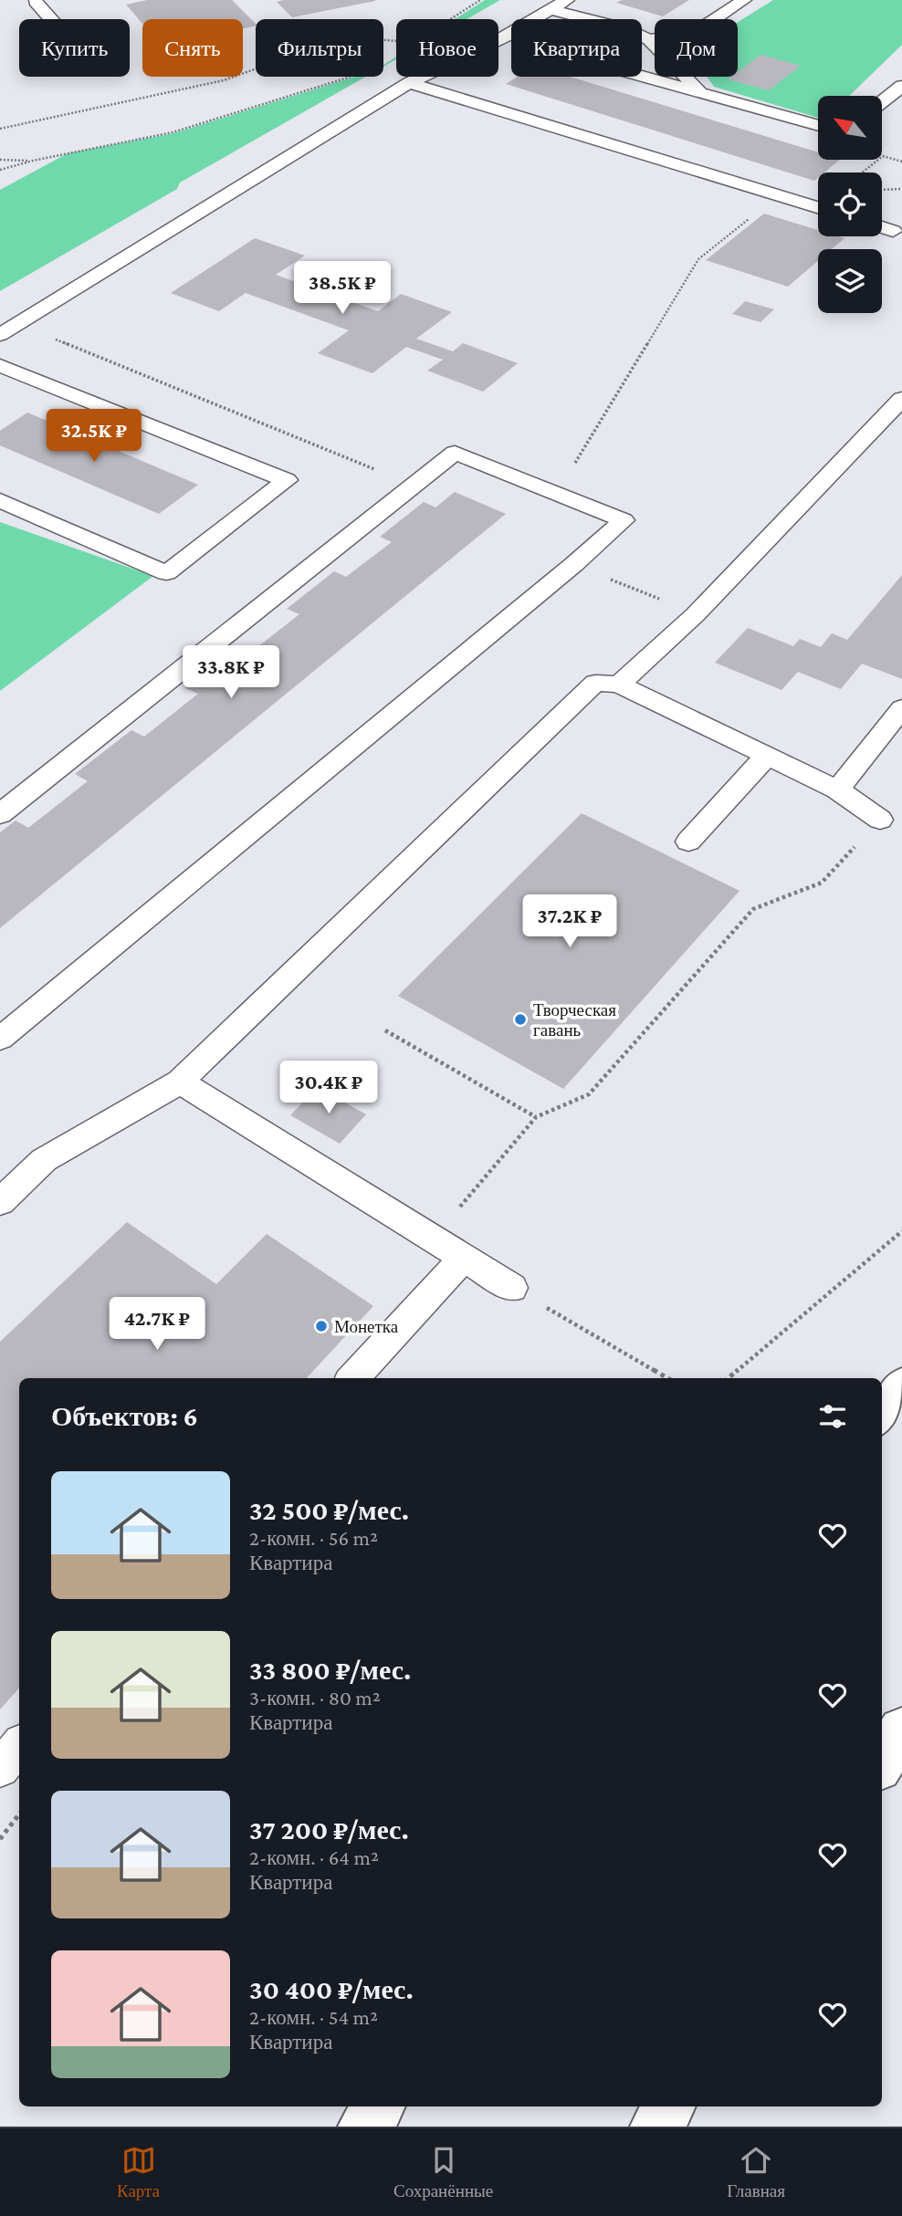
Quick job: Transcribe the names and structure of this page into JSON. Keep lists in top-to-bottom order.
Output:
{
  "places": ["Творческая гавань", "Монетка"],
  "north": "top left",
  "page": {
    "chip": [
      "Купить",
      "Снять",
      "Фильтры",
      "Новое",
      "Квартира",
      "Дом"
    ],
    "price": [
      "38.5K ₽",
      "32.5K ₽",
      "33.8K ₽",
      "37.2K ₽",
      "30.4K ₽",
      "42.7K ₽"
    ],
    "heading": "Объектов: 6",
    "list": [
      {
        "name": "32 500 ₽/мес.",
        "note": "2-комн. · 56 m² · Квартира"
      },
      {
        "name": "33 800 ₽/мес.",
        "note": "3-комн. · 80 m² · Квартира"
      },
      {
        "name": "37 200 ₽/мес.",
        "note": "2-комн. · 64 m² · Квартира"
      },
      {
        "name": "30 400 ₽/мес.",
        "note": "2-комн. · 54 m² · Квартира"
      }
    ],
    "tabs": ["Карта", "Сохранённые", "Главная"]
  }
}
